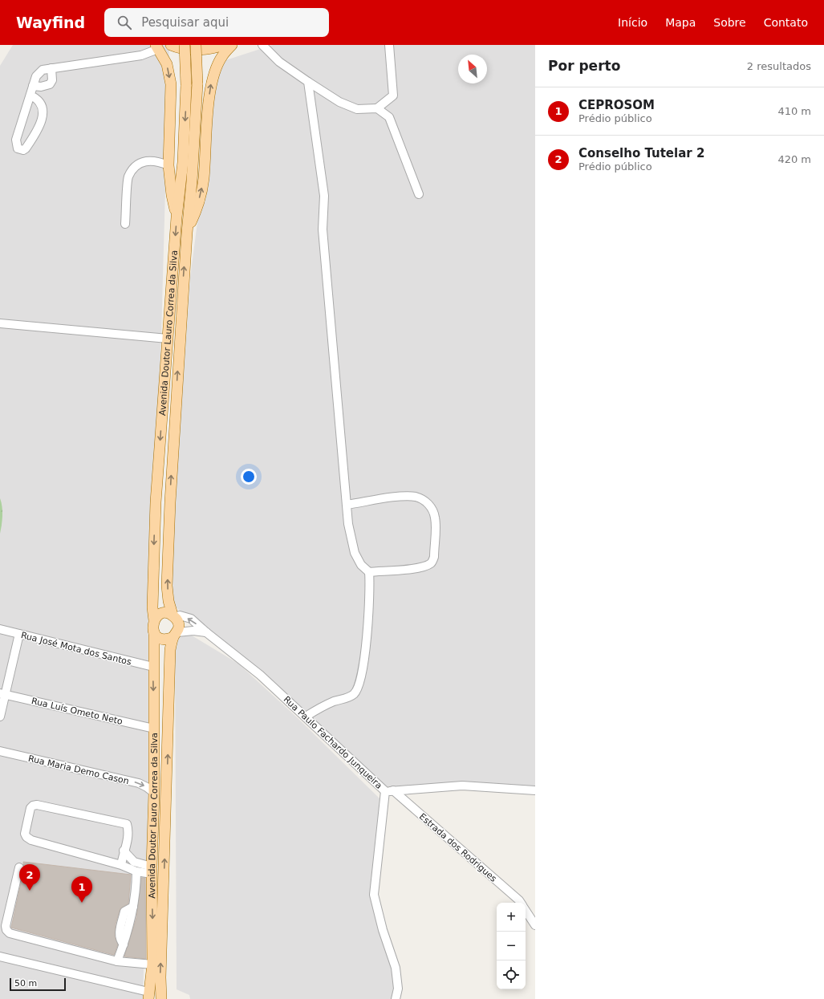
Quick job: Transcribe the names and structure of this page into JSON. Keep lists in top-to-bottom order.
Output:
{
  "streets": {
    "main road": ["Avenida Doutor Lauro Correa da Silva"],
    "street": [
      "Rua José Mota dos Santos",
      "Rua Luís Ometo Neto",
      "Rua Paulo Fachardo Junqueira",
      "Rua Maria Demo Cason",
      "Estrada dos Rodrigues"
    ]
  },
  "crossings": [
    ["Avenida Doutor Lauro Correa da Silva", "Rua José Mota dos Santos"],
    ["Avenida Doutor Lauro Correa da Silva", "Rua Luís Ometo Neto"],
    ["Avenida Doutor Lauro Correa da Silva", "Rua Paulo Fachardo Junqueira"],
    ["Avenida Doutor Lauro Correa da Silva", "Rua Maria Demo Cason"],
    ["Rua Paulo Fachardo Junqueira", "Estrada dos Rodrigues"]
  ],
  "one_way": ["Rua Maria Demo Cason"],
  "scale_bar": "50 m",
  "north": "top left",
  "page": {
    "header": "Wayfind",
    "search": "Pesquisar aqui",
    "nav": [
      "Início",
      "Mapa",
      "Sobre",
      "Contato"
    ],
    "heading": ["Por perto", "2 resultados"],
    "list": [
      {
        "mark": "1",
        "name": "CEPROSOM",
        "note": "Prédio público",
        "value": "410 m"
      },
      {
        "mark": "2",
        "name": "Conselho Tutelar 2",
        "note": "Prédio público",
        "value": "420 m"
      }
    ],
    "pins": ["2", "1"],
    "map_buttons": ["+", "−"],
    "scale": "50 m"
  }
}
